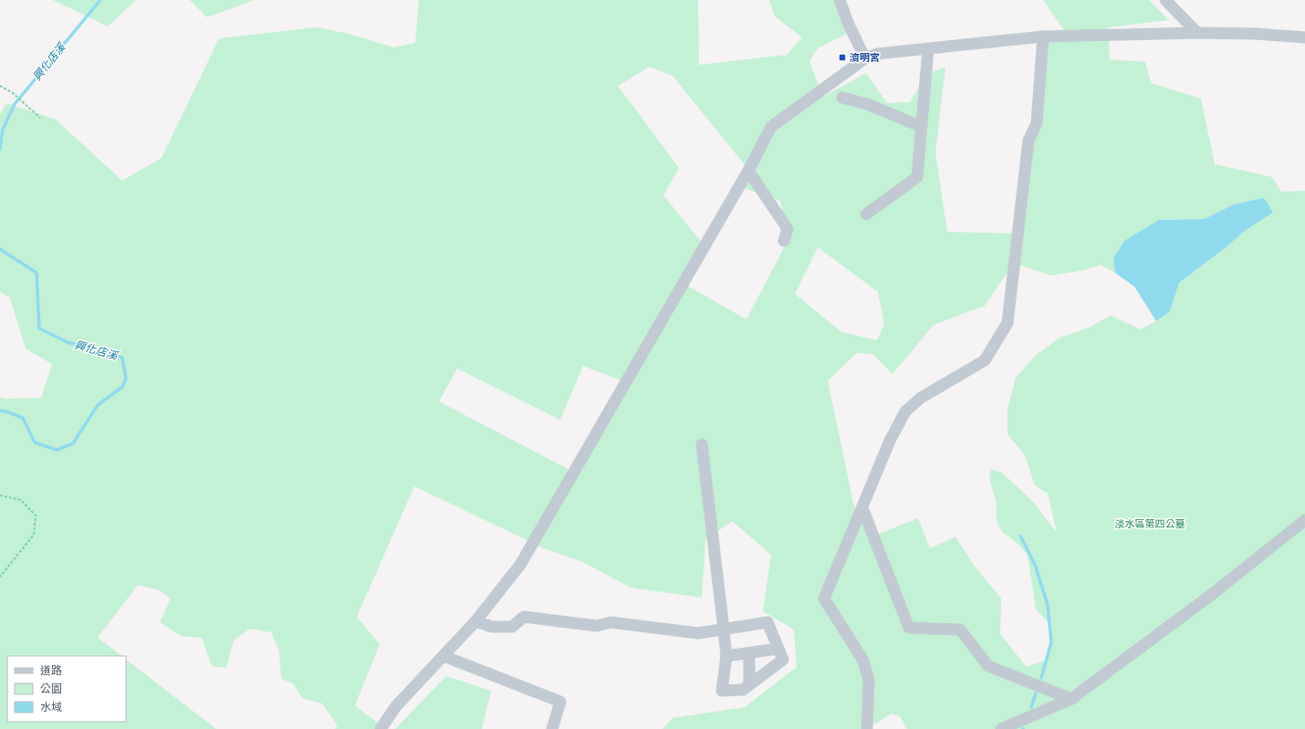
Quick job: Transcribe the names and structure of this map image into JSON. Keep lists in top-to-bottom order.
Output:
{
  "water": ["興化店溪"],
  "parks": ["淡水區第四公墓"],
  "places": {
    "transit": ["濟明宮"]
  },
  "legend": ["道路", "公園", "水域"]
}
